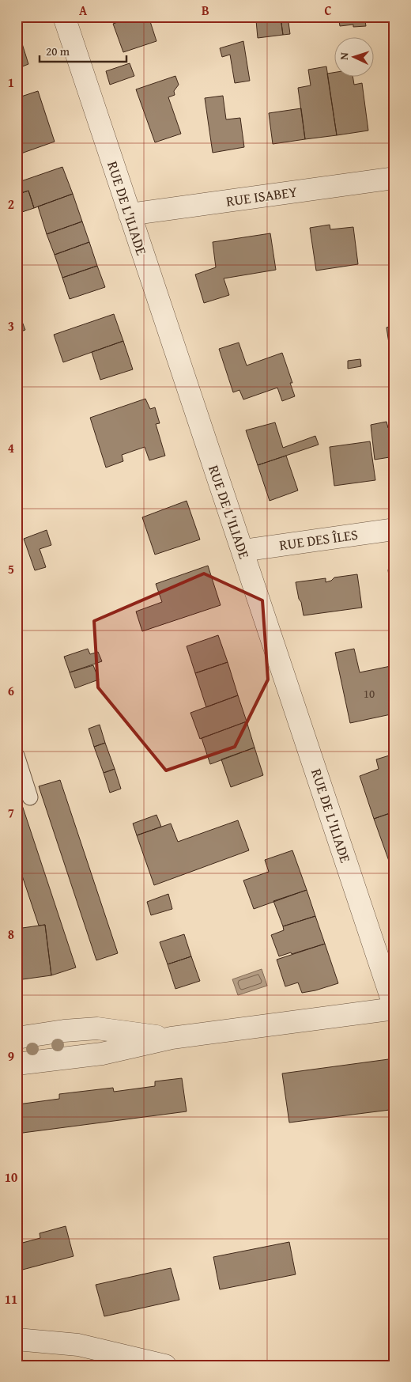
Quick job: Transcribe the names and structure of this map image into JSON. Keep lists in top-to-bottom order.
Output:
{
  "streets": {
    "street": ["RUE ISABEY", "RUE DE L'ILIADE", "RUE DES ÎLES"]
  },
  "crossings": [
    ["RUE ISABEY", "RUE DE L'ILIADE"],
    ["RUE DE L'ILIADE", "RUE DES ÎLES"]
  ],
  "house_numbers": ["10"],
  "scale_bar": "20 m",
  "north": "left",
  "grid": {
    "columns": ["A", "B", "C"],
    "rows": [
      "1",
      "2",
      "3",
      "4",
      "5",
      "6",
      "7",
      "8",
      "9",
      "10",
      "11"
    ]
  }
}
